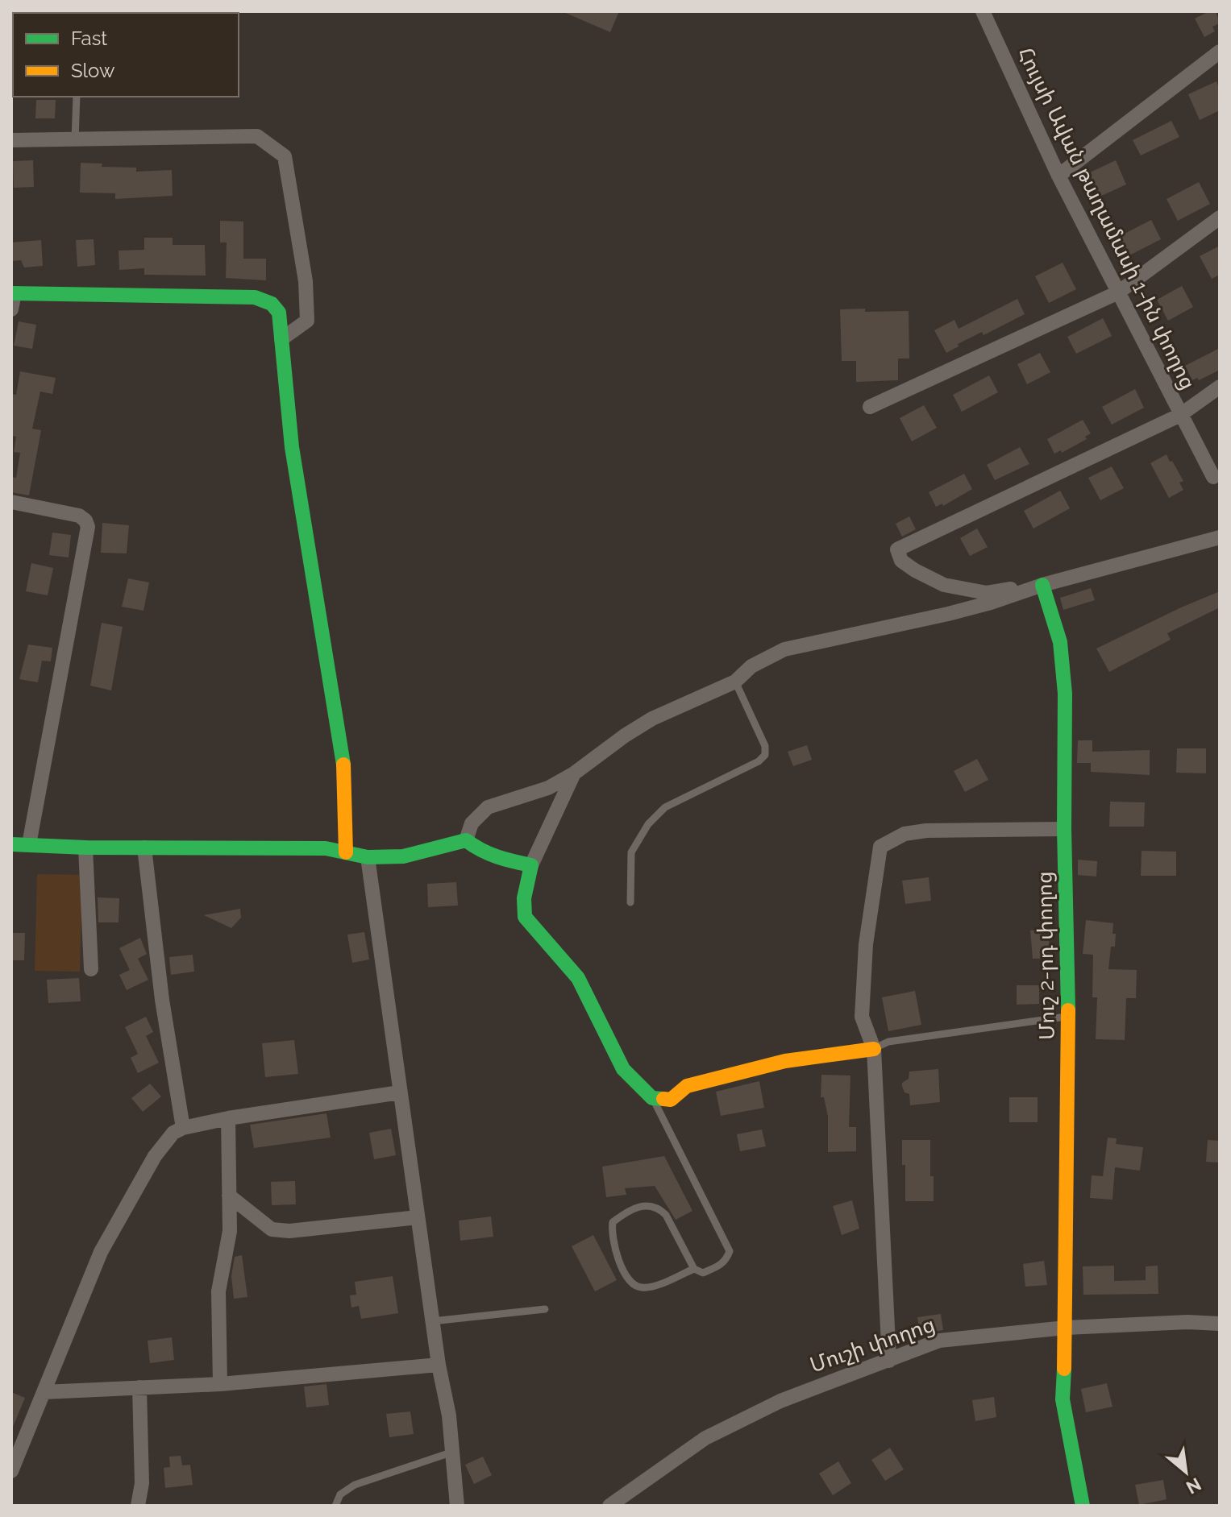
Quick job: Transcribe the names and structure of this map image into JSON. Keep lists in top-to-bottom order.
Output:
{
  "streets": {
    "street": ["Հույսի Ավան թաղամասի 1-ին փողոց", "Մուշ 2-րդ փողոց", "Մուշի փողոց"]
  },
  "crossings": [
    ["Մուշ 2-րդ փողոց", "Մուշի փողոց"]
  ],
  "legend": ["Fast", "Slow"],
  "north": "bottom right"
}
